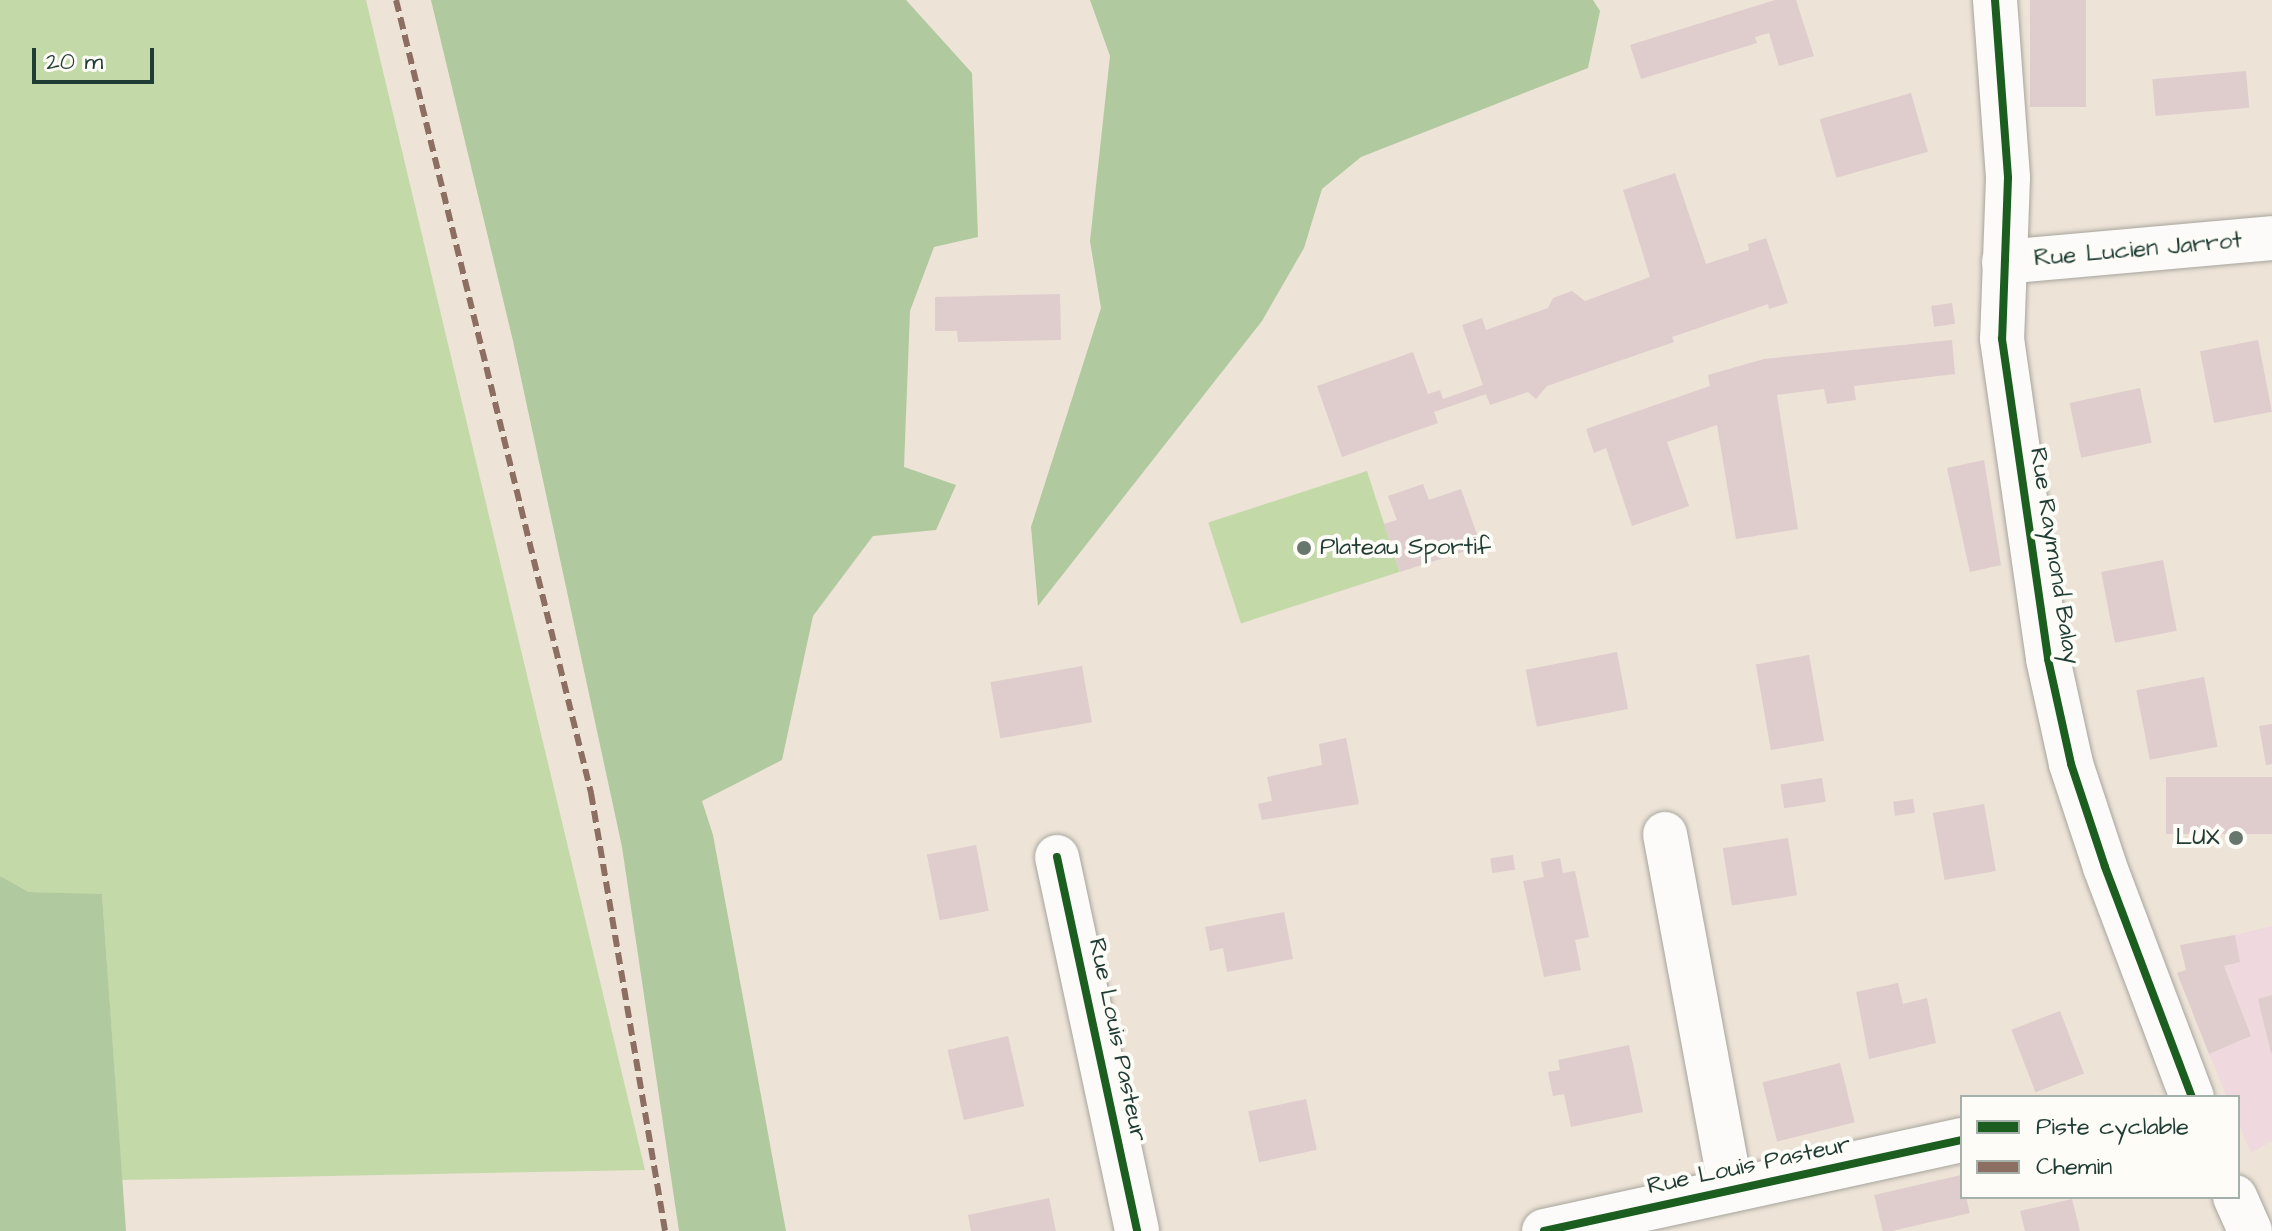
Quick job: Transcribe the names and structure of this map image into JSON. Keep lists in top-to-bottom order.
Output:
{
  "streets": {
    "street": ["Rue Lucien Jarrot", "Rue Raymond Balay", "Rue Louis Pasteur"]
  },
  "crossings": [
    ["Rue Lucien Jarrot", "Rue Raymond Balay"]
  ],
  "places": ["Plateau Sportif", "LUX"],
  "legend": ["Piste cyclable", "Chemin"],
  "scale_bar": "20 m"
}
